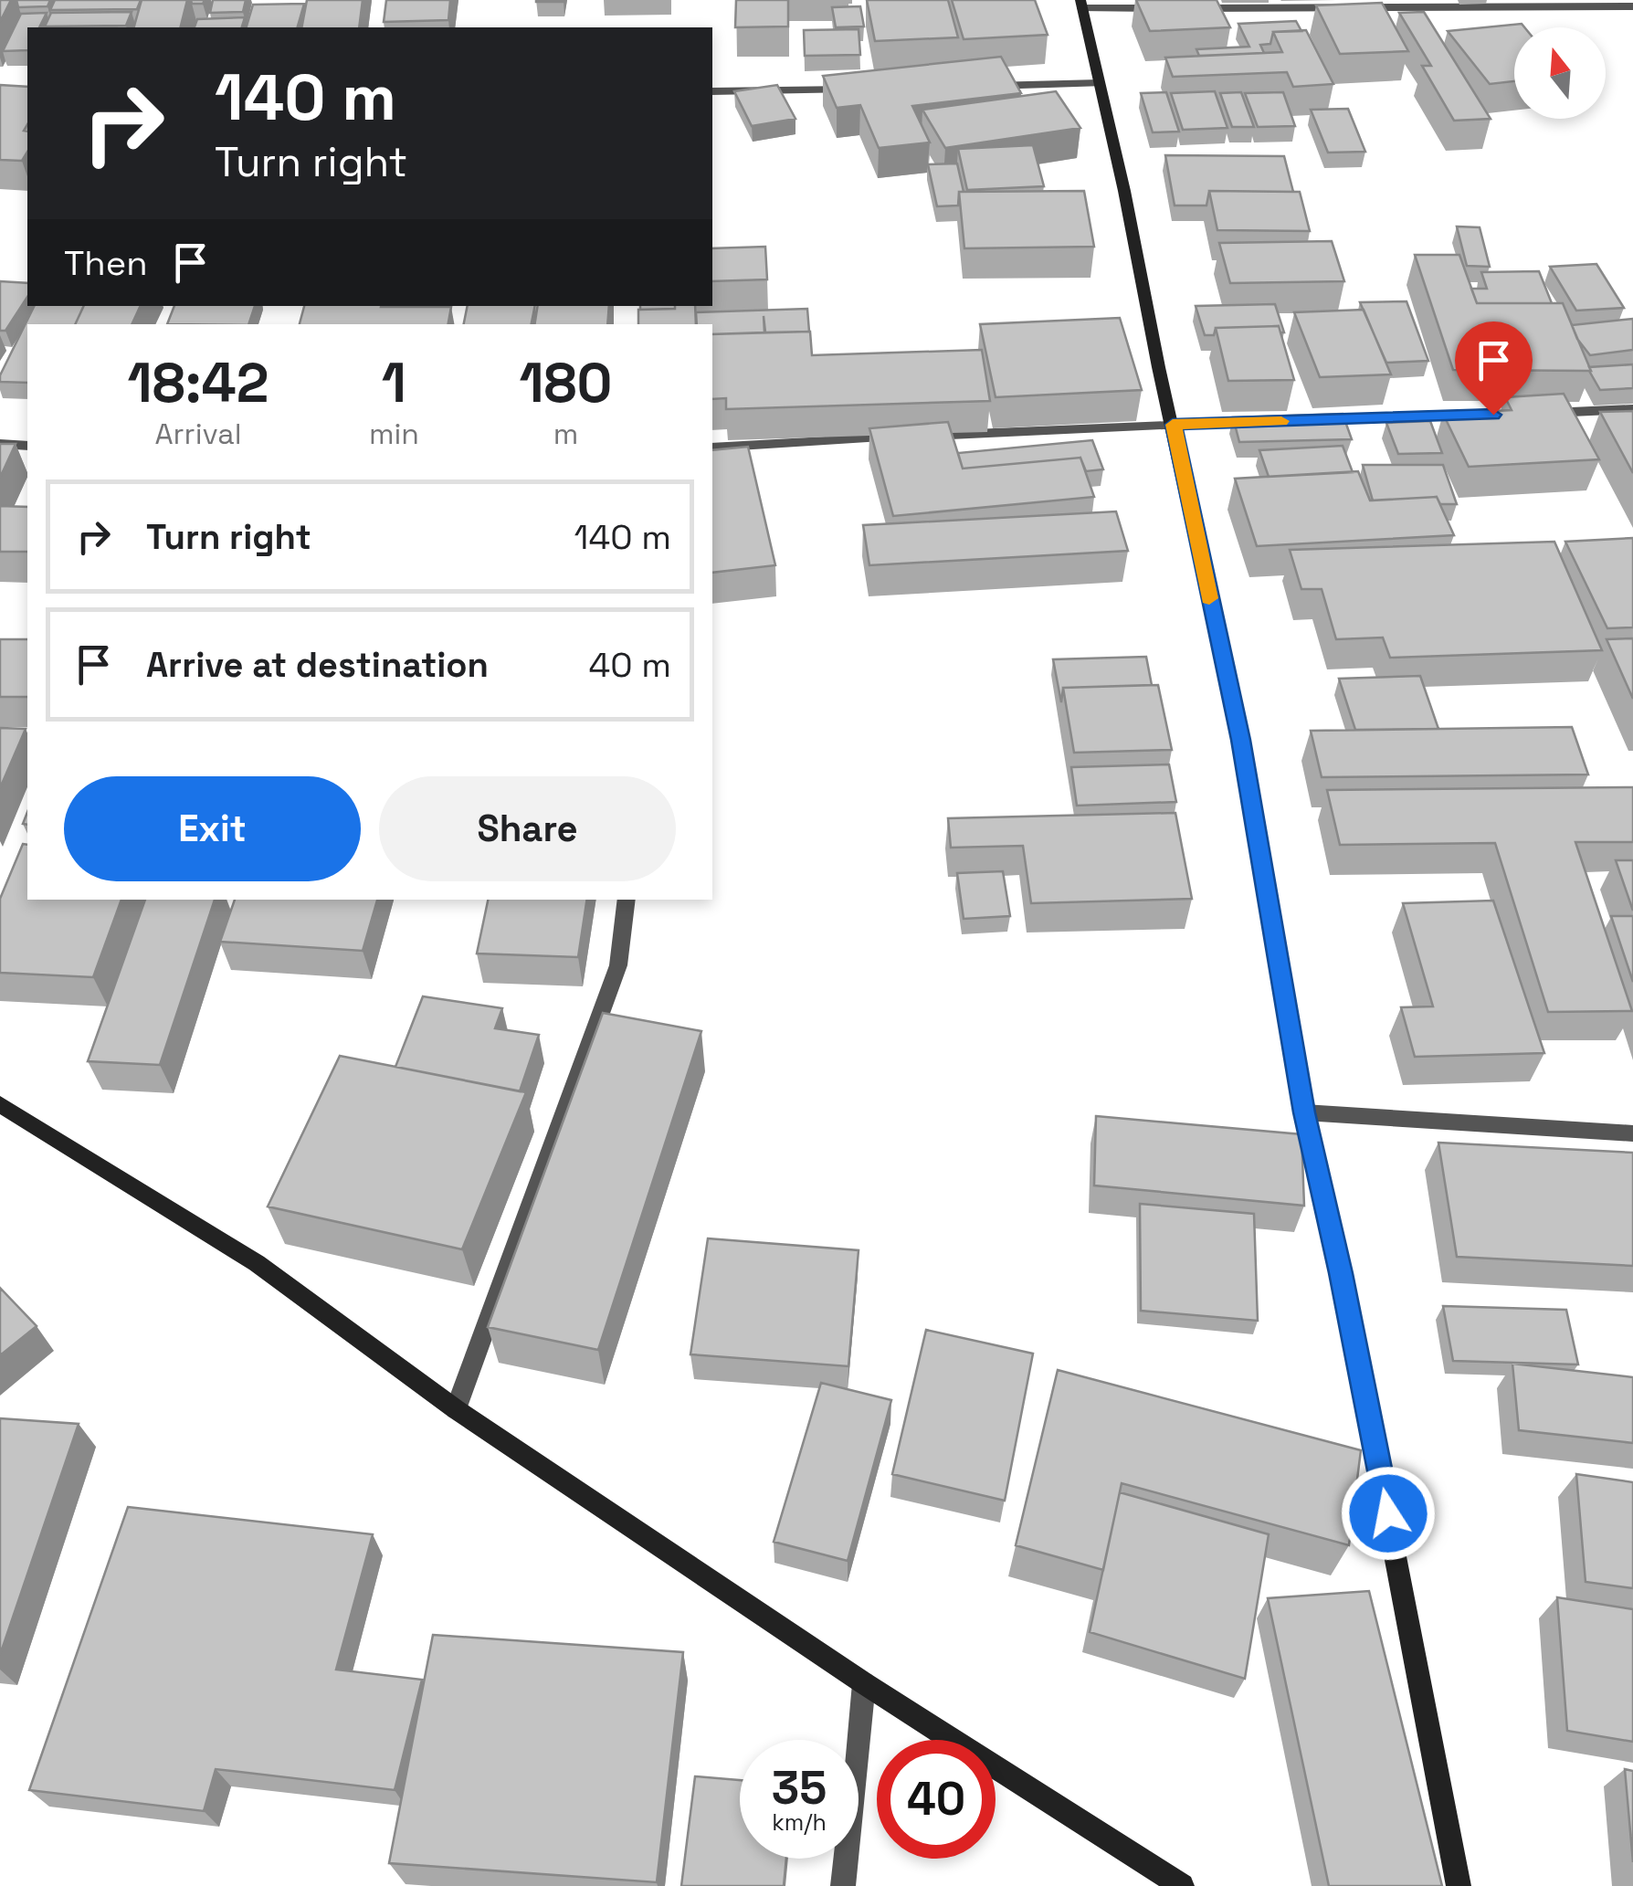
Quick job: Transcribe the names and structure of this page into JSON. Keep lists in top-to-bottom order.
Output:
{
  "north": "top",
  "page": {
    "turn": ["140 m", "Turn right"],
    "then": "Then",
    "eta": [
      "18:42",
      "Arrival",
      "1",
      "min",
      "180",
      "m"
    ],
    "list": [
      {
        "name": "Turn right",
        "value": "140 m"
      },
      {
        "name": "Arrive at destination",
        "value": "40 m"
      }
    ],
    "buttons": ["Exit", "Share"],
    "speed": "35 km/h",
    "limit": "40"
  }
}
